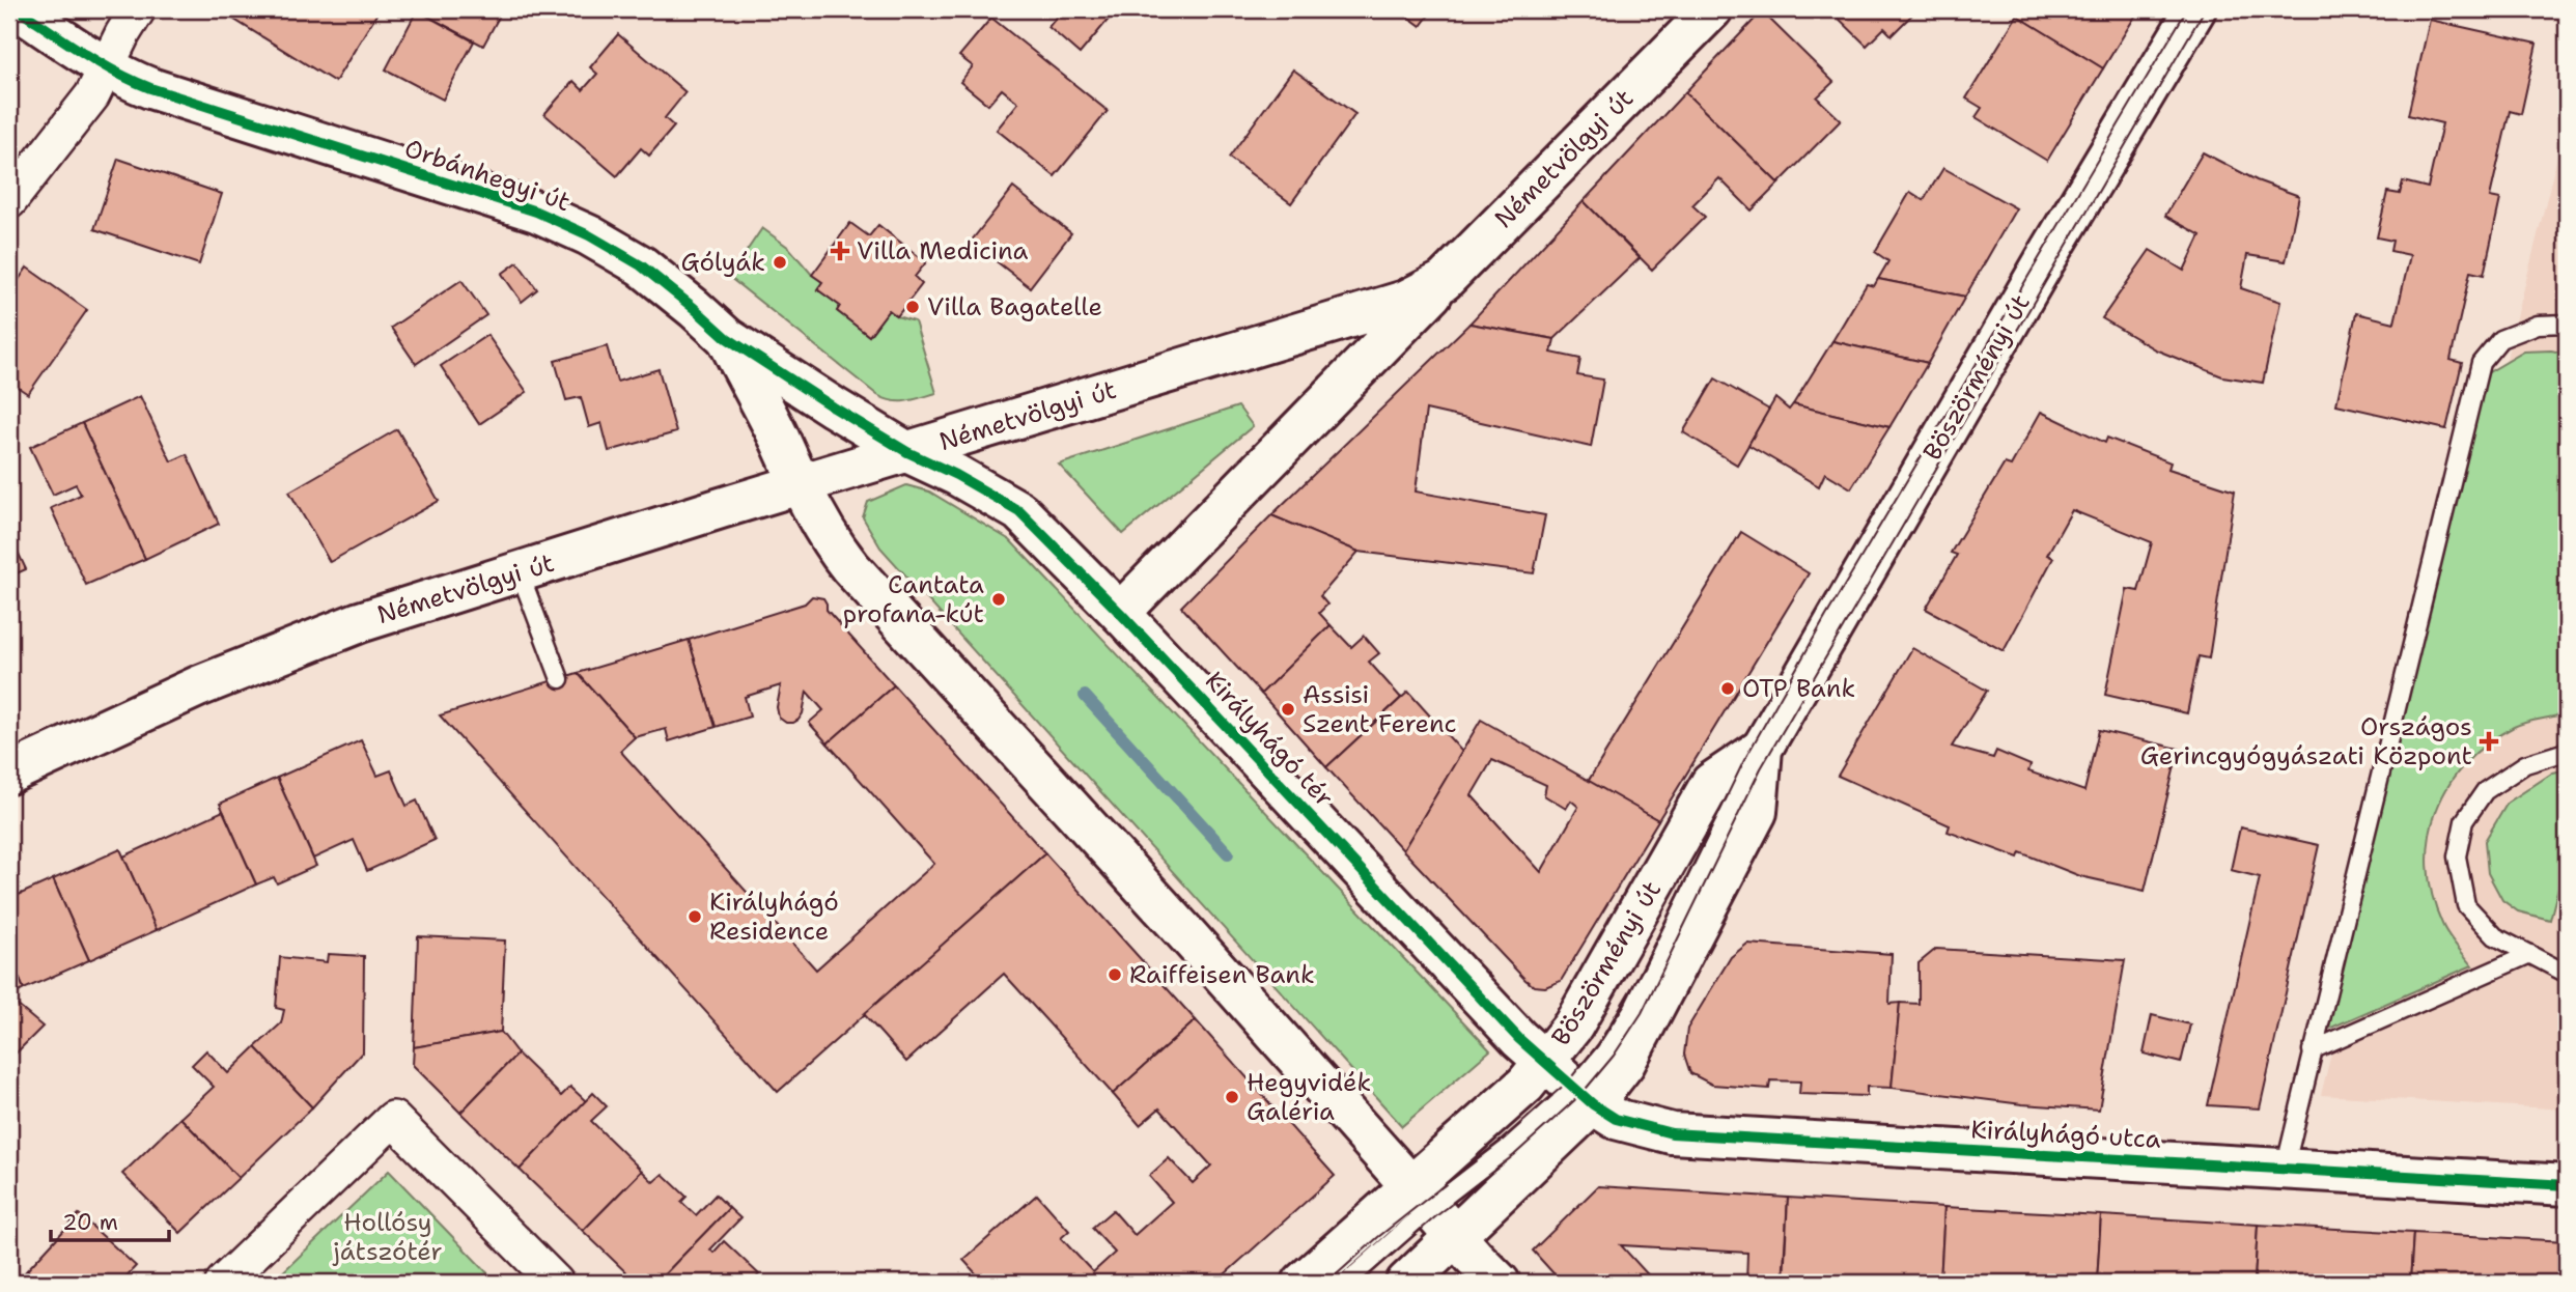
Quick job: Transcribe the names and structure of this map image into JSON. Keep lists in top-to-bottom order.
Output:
{
  "streets": {
    "street": [
      "Németvölgyi út",
      "Orbánhegyi út",
      "Böszörményi út",
      "Királyhágó tér",
      "Királyhágó utca"
    ]
  },
  "crossings": [
    ["Németvölgyi út", "Orbánhegyi út"],
    ["Németvölgyi út", "Királyhágó tér"],
    ["Orbánhegyi út", "Királyhágó tér"],
    ["Böszörményi út", "Királyhágó tér"],
    ["Böszörményi út", "Királyhágó utca"],
    ["Királyhágó tér", "Királyhágó utca"]
  ],
  "parks": ["Hollósy játszótér"],
  "places": {
    "health": ["Villa Medicina", "Országos Gerincgyógyászati Központ"],
    "other": [
      "Gólyák",
      "Villa Bagatelle",
      "Cantata profana-kút",
      "OTP Bank",
      "Assisi Szent Ferenc",
      "Királyhágó Residence",
      "Raiffeisen Bank",
      "Hegyvidék Galéria"
    ]
  },
  "scale_bar": "20 m"
}
